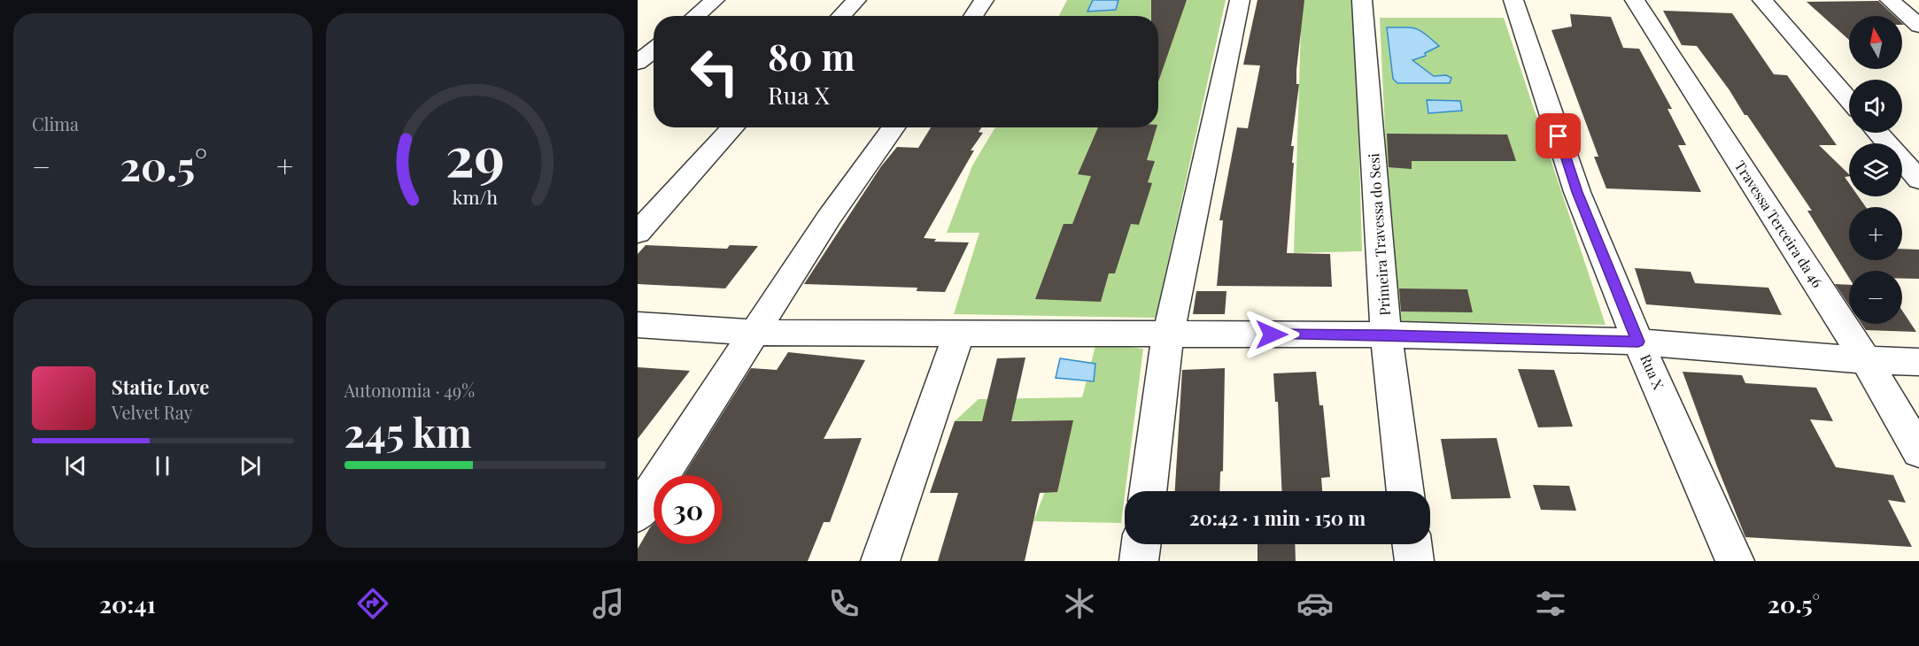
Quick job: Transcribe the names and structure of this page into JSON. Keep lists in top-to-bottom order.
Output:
{
  "streets": {
    "street": ["Travessa Terceira da 46", "Primeira Travessa do Sesi", "Rua X"]
  },
  "north": "top",
  "page": {
    "tile": [
      "Clima",
      ["Autonomia · 49%", "245 km"]
    ],
    "map_buttons": ["+", "−"],
    "turn": ["80 m", "Rua X"],
    "heat": ["−", "20.5°", "+"],
    "song": ["Static Love", "Velvet Ray"],
    "limit": "30",
    "trip": "20:42 · 1 min · 150 m",
    "tabs": ["20:41", "20.5°"],
    "gauge": ["29", "km/h"]
  }
}
